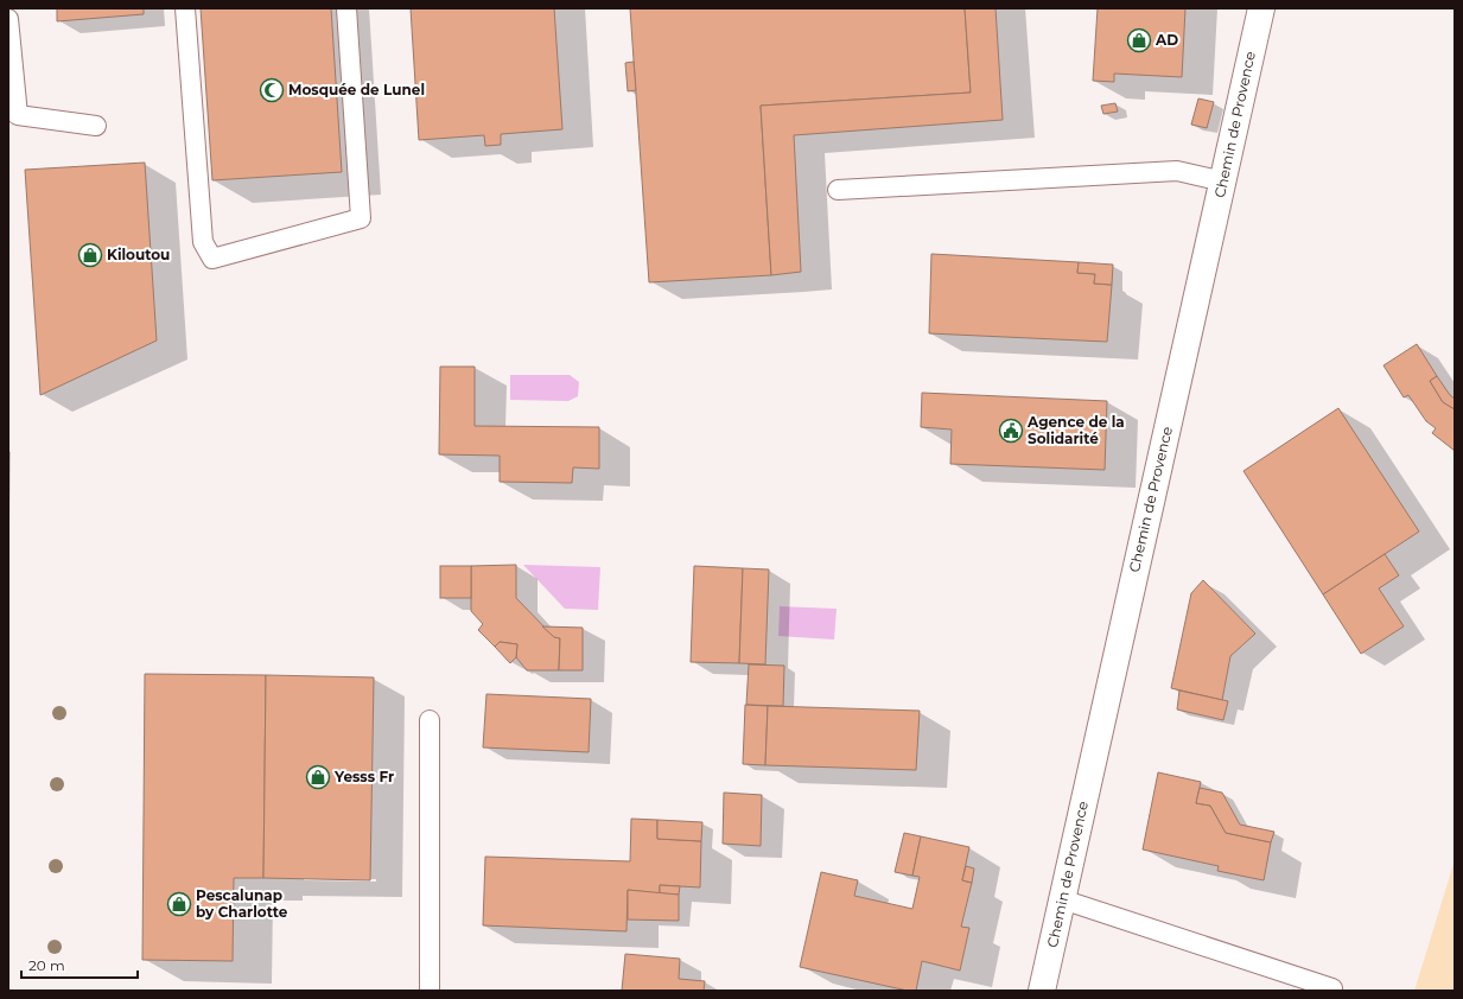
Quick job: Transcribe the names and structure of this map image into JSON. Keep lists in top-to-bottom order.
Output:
{
  "streets": {
    "street": ["Chemin de Provence"]
  },
  "places": {
    "shop": [
      "AD",
      "Kiloutou",
      "Yesss Fr",
      "Pescalunap by Charlotte"
    ],
    "mosque": ["Mosquée de Lunel"],
    "public building": ["Agence de la Solidarité"]
  },
  "scale_bar": "20 m"
}
